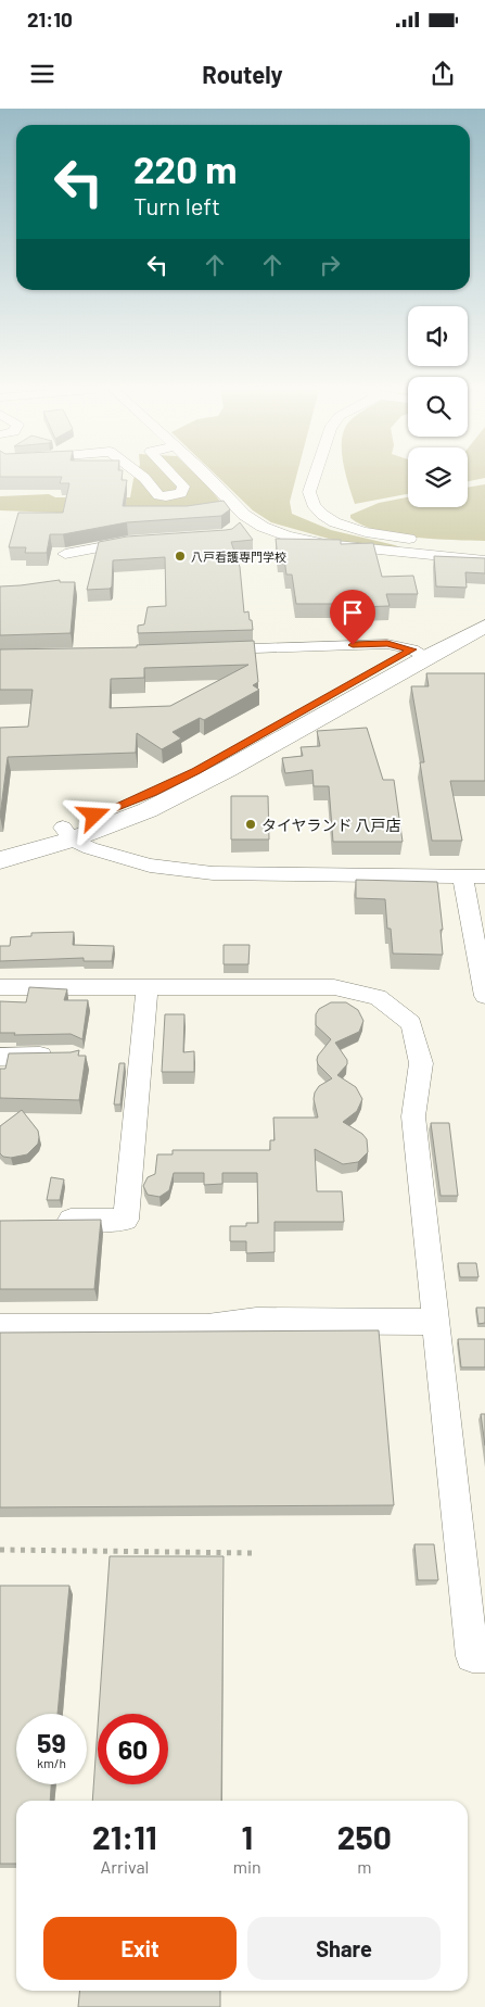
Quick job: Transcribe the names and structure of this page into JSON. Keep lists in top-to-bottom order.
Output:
{
  "places": ["八戸看護専門学校", "タイヤランド 八戸店"],
  "page": {
    "status": "21:10",
    "header": "Routely",
    "turn": ["220 m", "Turn left"],
    "speed": "59 km/h",
    "limit": "60",
    "eta": [
      "21:11",
      "Arrival",
      "1",
      "min",
      "250",
      "m"
    ],
    "buttons": ["Exit", "Share"]
  }
}
